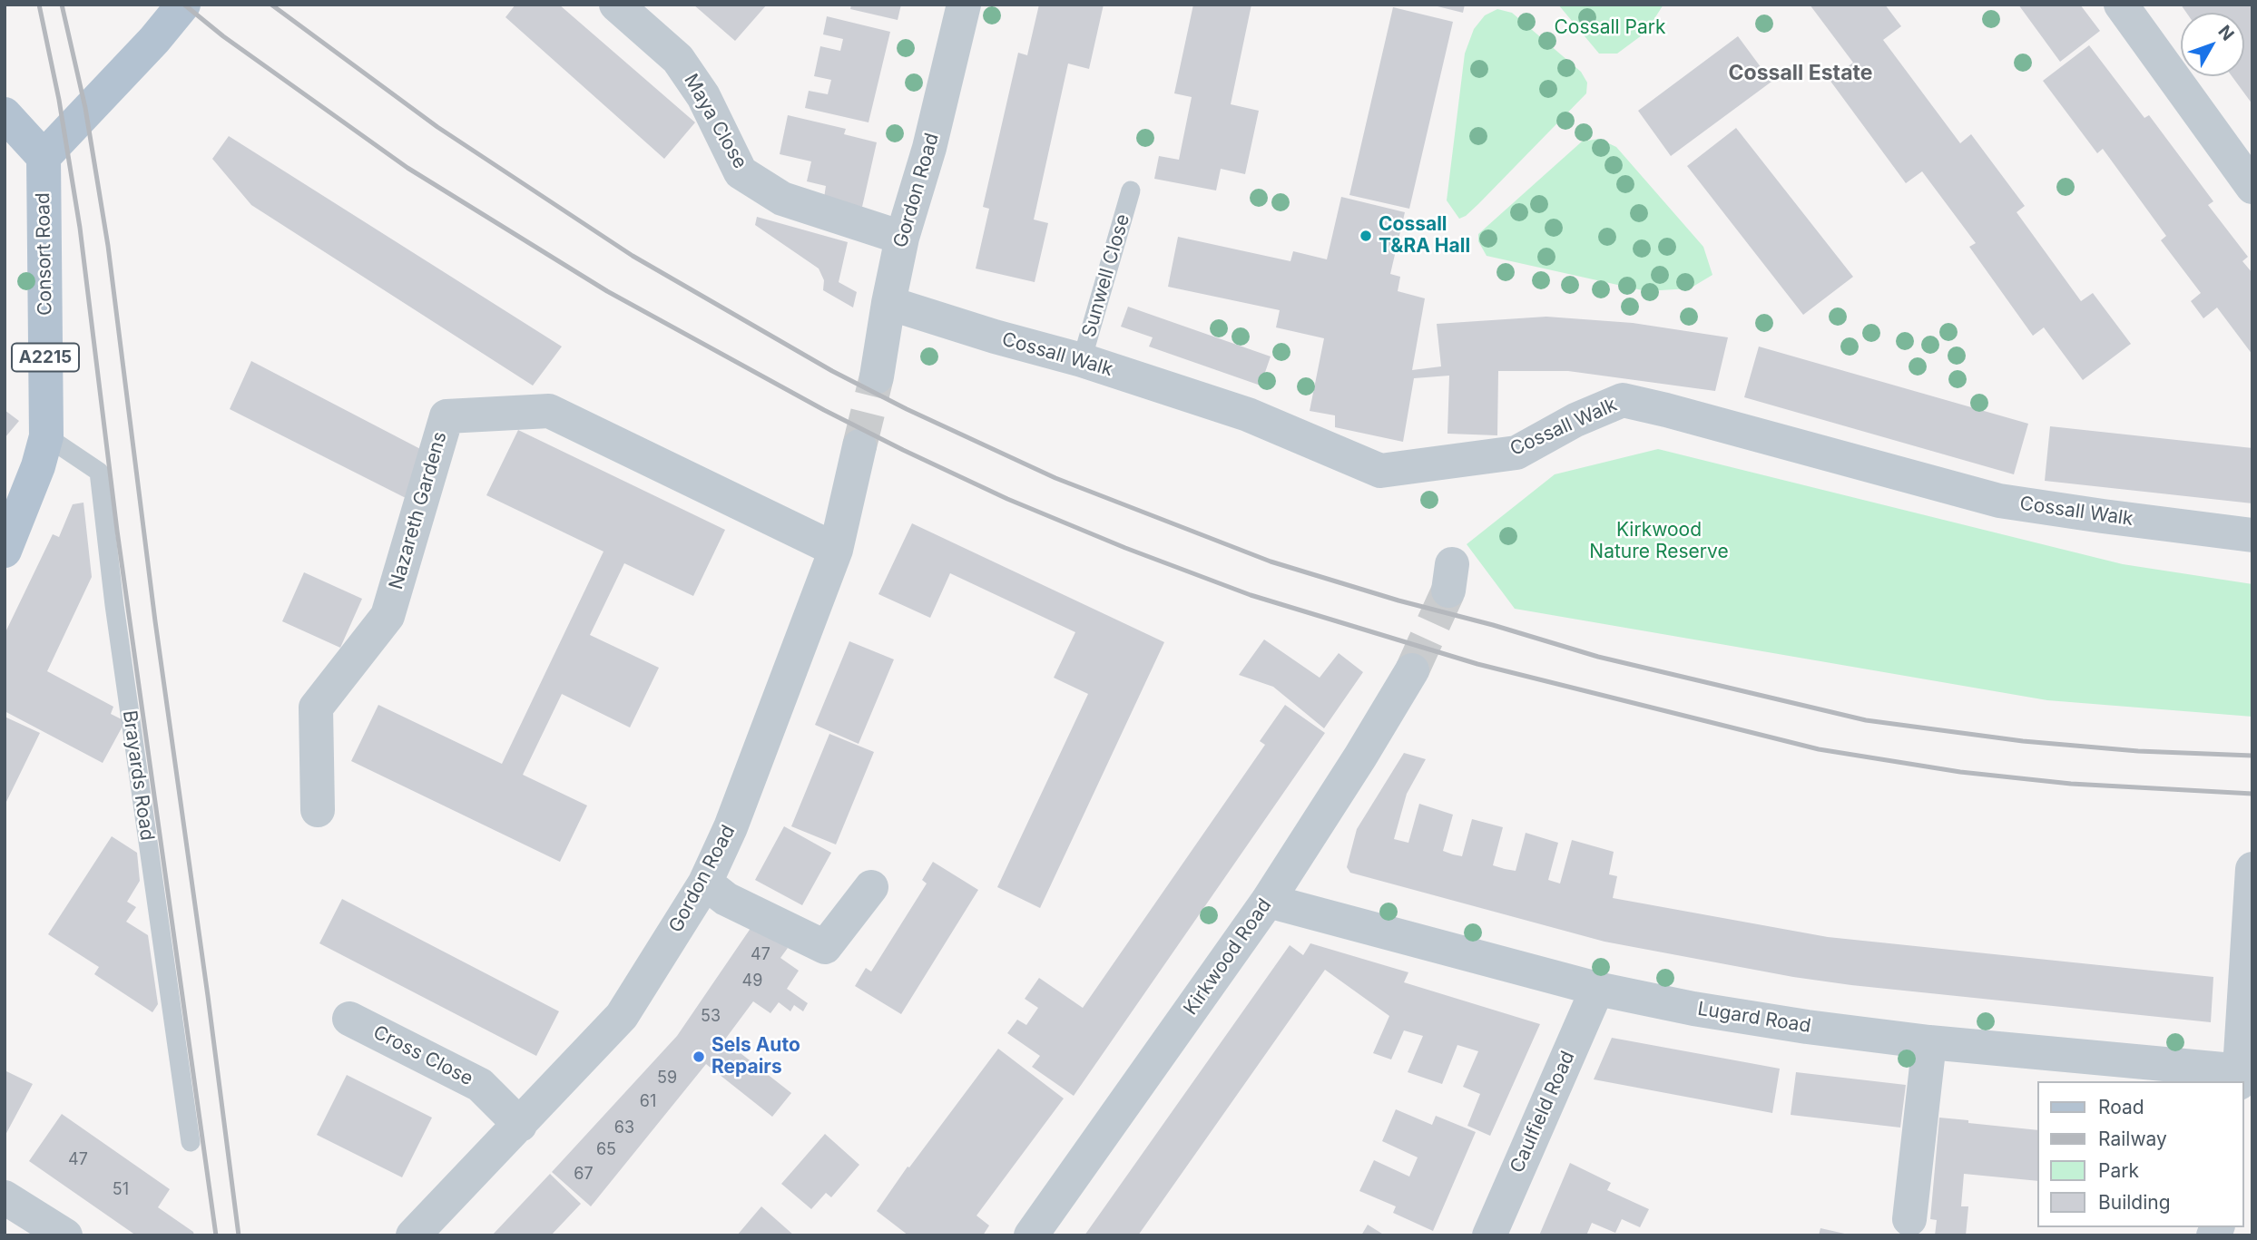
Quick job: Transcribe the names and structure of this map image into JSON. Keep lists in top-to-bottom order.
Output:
{
  "streets": {
    "main road": ["Consort Road", "A2215"],
    "street": [
      "Maya Close",
      "Gordon Road",
      "Cossall Walk",
      "Nazareth Gardens",
      "Kirkwood Road",
      "Lugard Road",
      "Cross Close",
      "Caulfield Road"
    ],
    "lane": ["Sunwell Close", "Brayards Road"]
  },
  "crossings": [
    ["Maya Close", "Gordon Road"],
    ["Gordon Road", "Cossall Walk"],
    ["Gordon Road", "Nazareth Gardens"],
    ["Gordon Road", "Cross Close"],
    ["Consort Road", "Brayards Road"],
    ["Sunwell Close", "Cossall Walk"],
    ["Kirkwood Road", "Lugard Road"],
    ["Lugard Road", "Caulfield Road"]
  ],
  "districts": ["Cossall Estate"],
  "parks": ["Cossall Park", "Kirkwood Nature Reserve"],
  "places": ["Cossall T&RA Hall", "Sels Auto Repairs"],
  "house_numbers": [
    "47",
    "49",
    "53",
    "59",
    "61",
    "63",
    "65",
    "47",
    "67",
    "51"
  ],
  "legend": [
    "Road",
    "Railway",
    "Park",
    "Building"
  ],
  "north": "top right"
}
